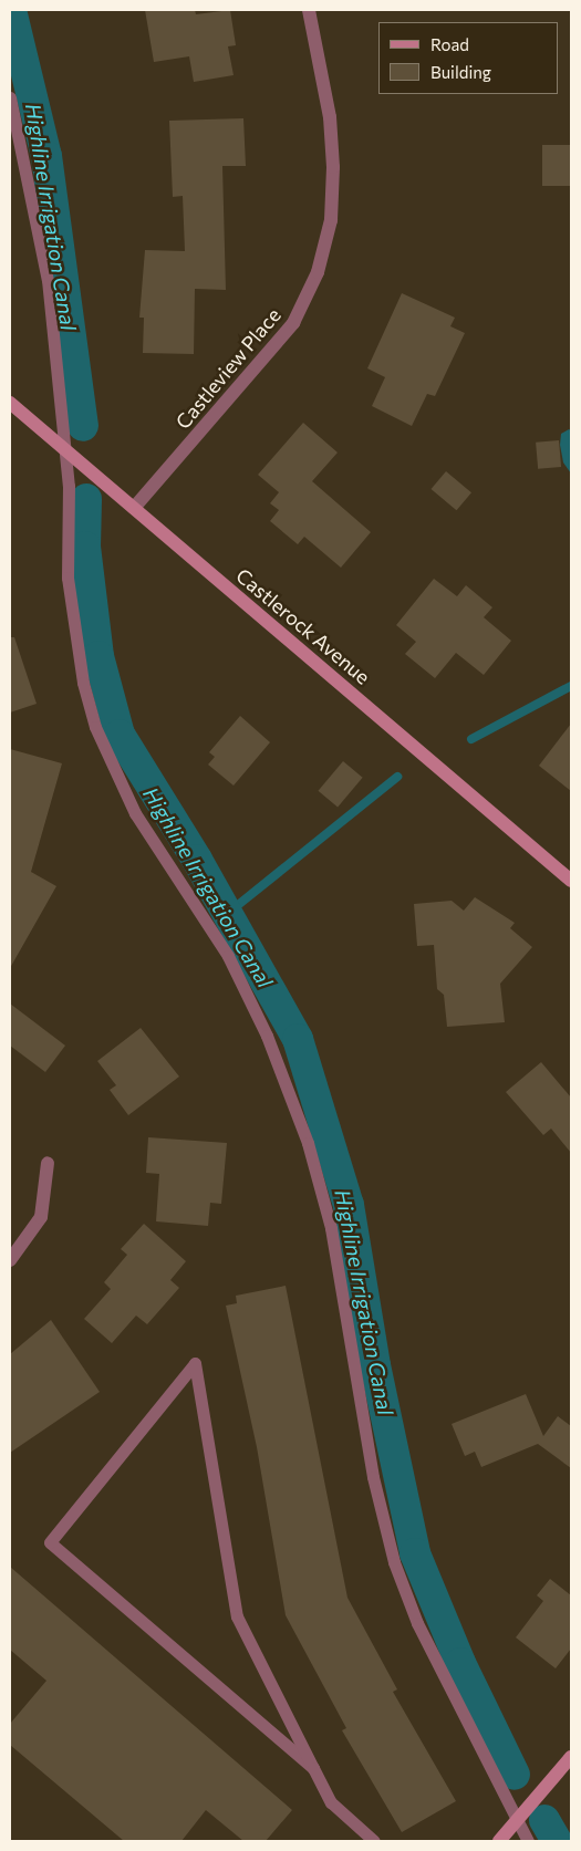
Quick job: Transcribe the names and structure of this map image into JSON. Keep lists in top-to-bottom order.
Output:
{
  "streets": {
    "street": ["Castleview Place", "Castlerock Avenue"]
  },
  "crossings": [
    ["Castleview Place", "Castlerock Avenue"]
  ],
  "water": ["Highline Irrigation Canal"],
  "legend": ["Road", "Building"]
}
